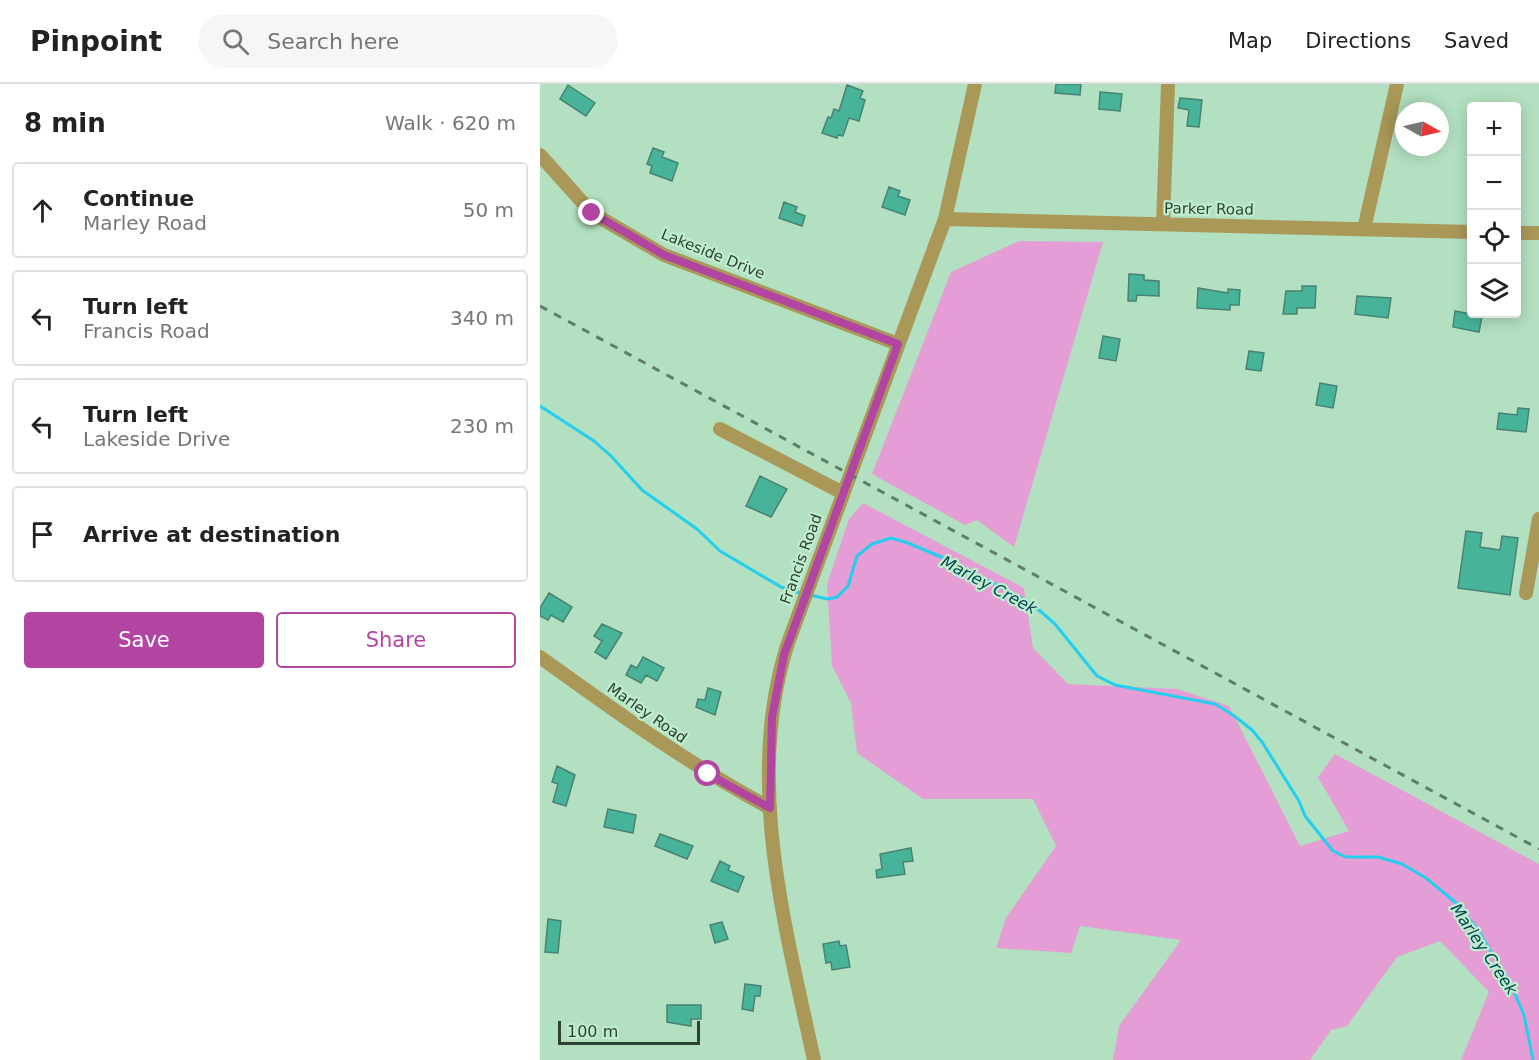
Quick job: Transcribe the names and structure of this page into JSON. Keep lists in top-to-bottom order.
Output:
{
  "streets": {
    "street": [
      "Parker Road",
      "Lakeside Drive",
      "Francis Road",
      "Marley Road"
    ]
  },
  "crossings": [
    ["Parker Road", "Francis Road"],
    ["Lakeside Drive", "Francis Road"],
    ["Francis Road", "Marley Road"]
  ],
  "water": ["Marley Creek"],
  "scale_bar": "100 m",
  "north": "right",
  "page": {
    "header": "Pinpoint",
    "search": "Search here",
    "nav": ["Map", "Directions", "Saved"],
    "heading": ["8 min", "Walk · 620 m"],
    "map_buttons": ["+", "−"],
    "list": [
      ["Continue", "Marley Road", "50 m"],
      ["Turn left", "Francis Road", "340 m"],
      ["Turn left", "Lakeside Drive", "230 m"],
      "Arrive at destination"
    ],
    "buttons": ["Save", "Share"],
    "scale": "100 m"
  }
}
